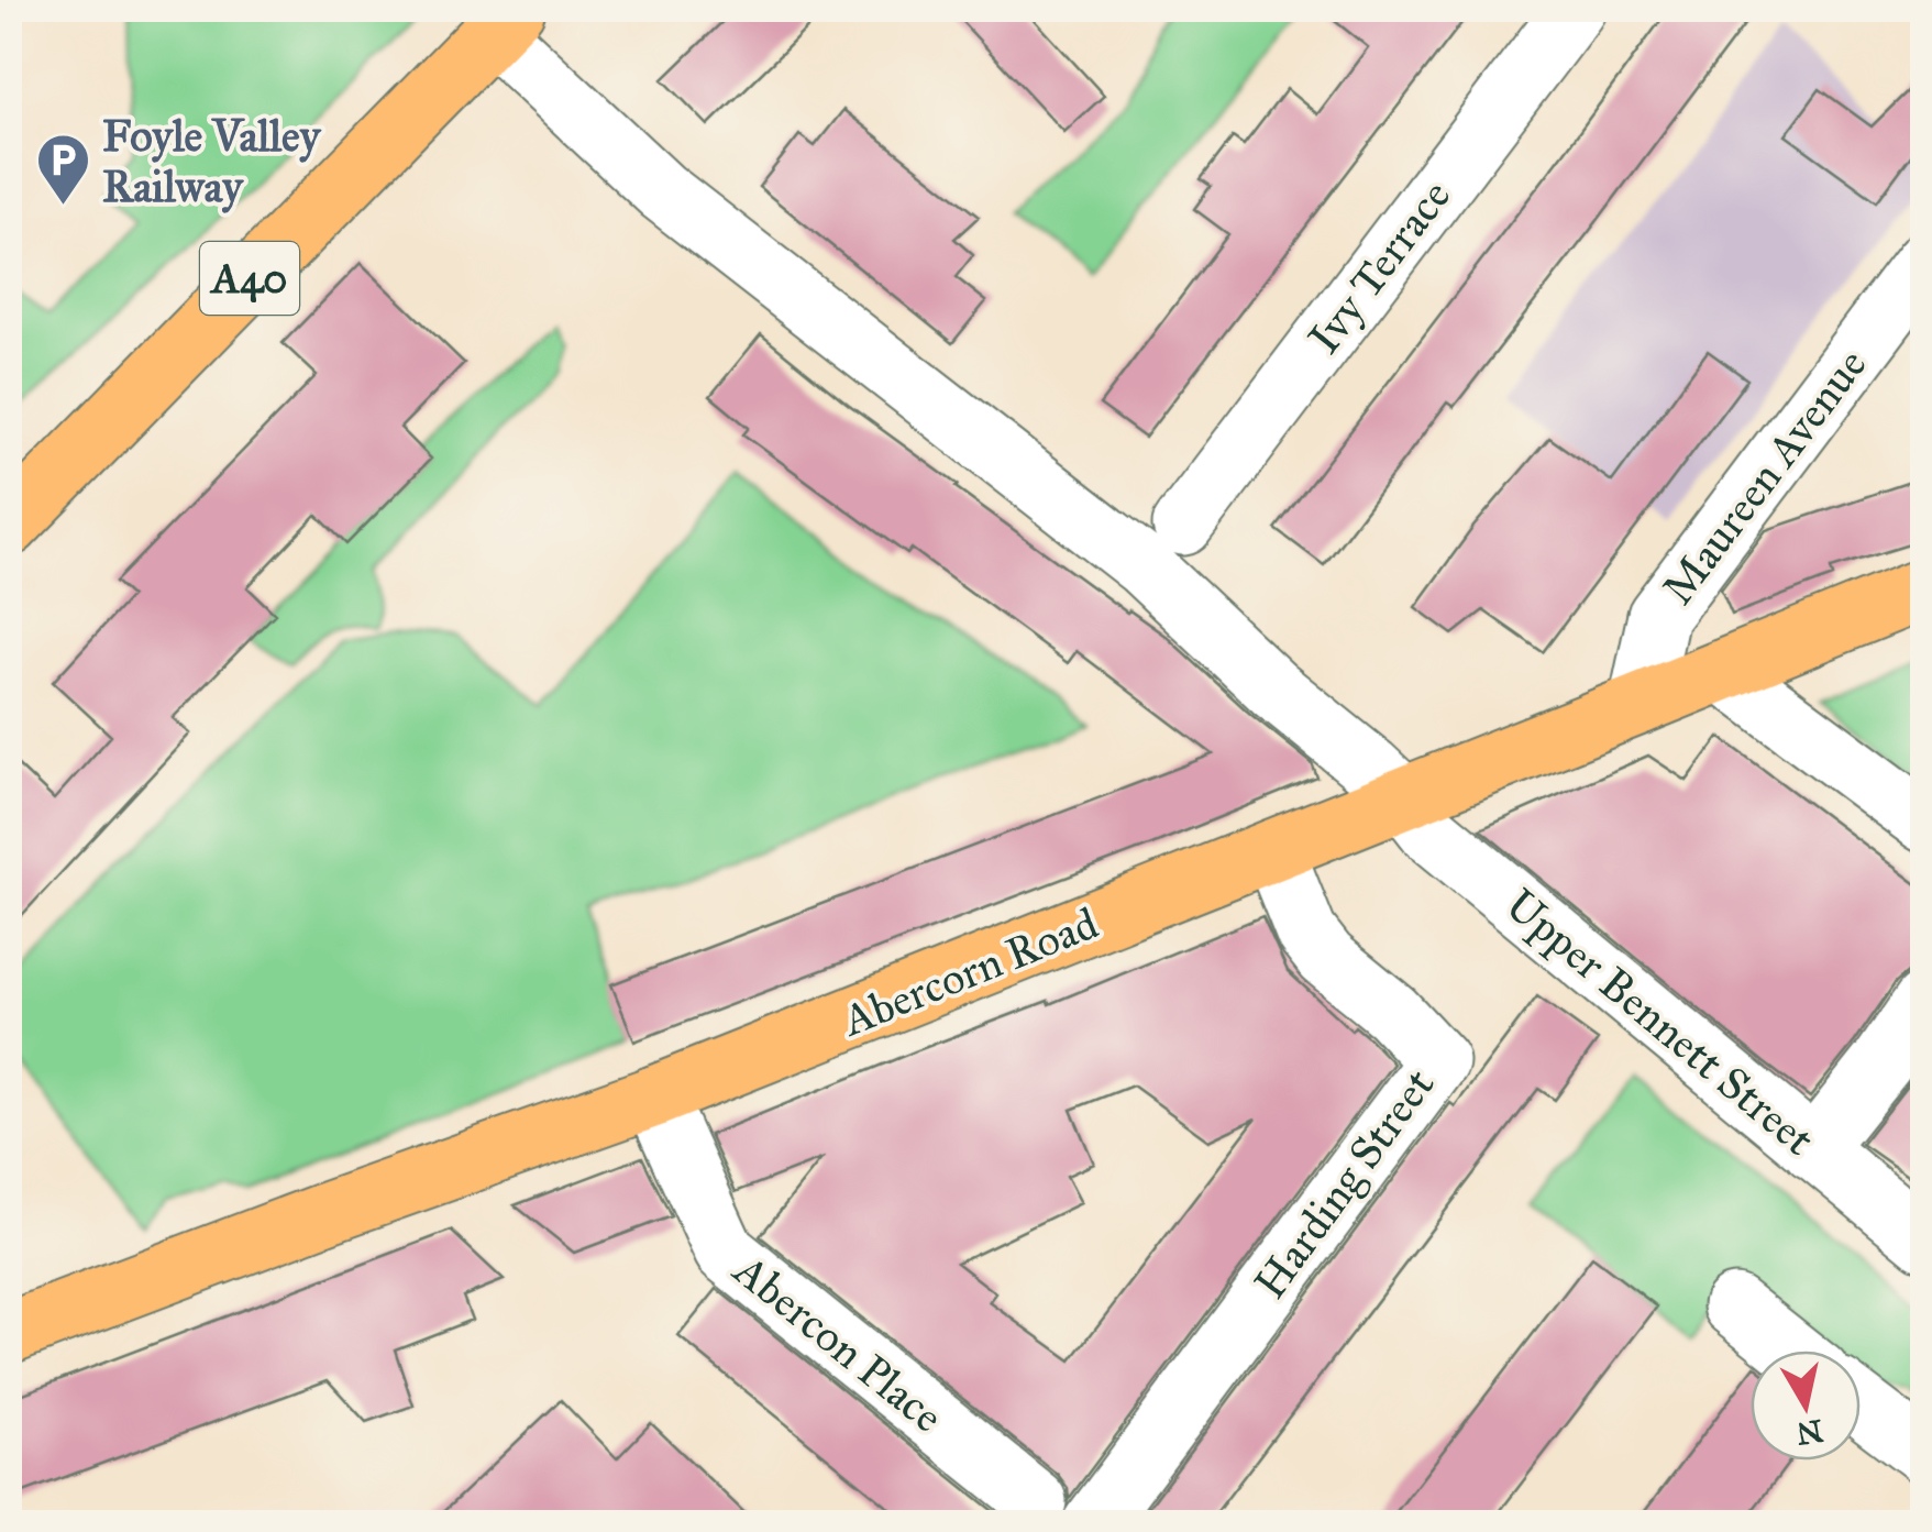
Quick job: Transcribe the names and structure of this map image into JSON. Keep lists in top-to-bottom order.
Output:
{
  "streets": {
    "main road": ["A40", "Abercorn Road"],
    "street": [
      "Ivy Terrace",
      "Maureen Avenue",
      "Upper Bennett Street",
      "Harding Street",
      "Abercon Place"
    ]
  },
  "crossings": [
    ["A40", "Upper Bennett Street"],
    ["Maureen Avenue", "Abercorn Road"],
    ["Abercorn Road", "Upper Bennett Street"],
    ["Abercorn Road", "Harding Street"],
    ["Abercorn Road", "Abercon Place"]
  ],
  "places": {
    "parking": ["Foyle Valley Railway"]
  },
  "north": "bottom"
}
